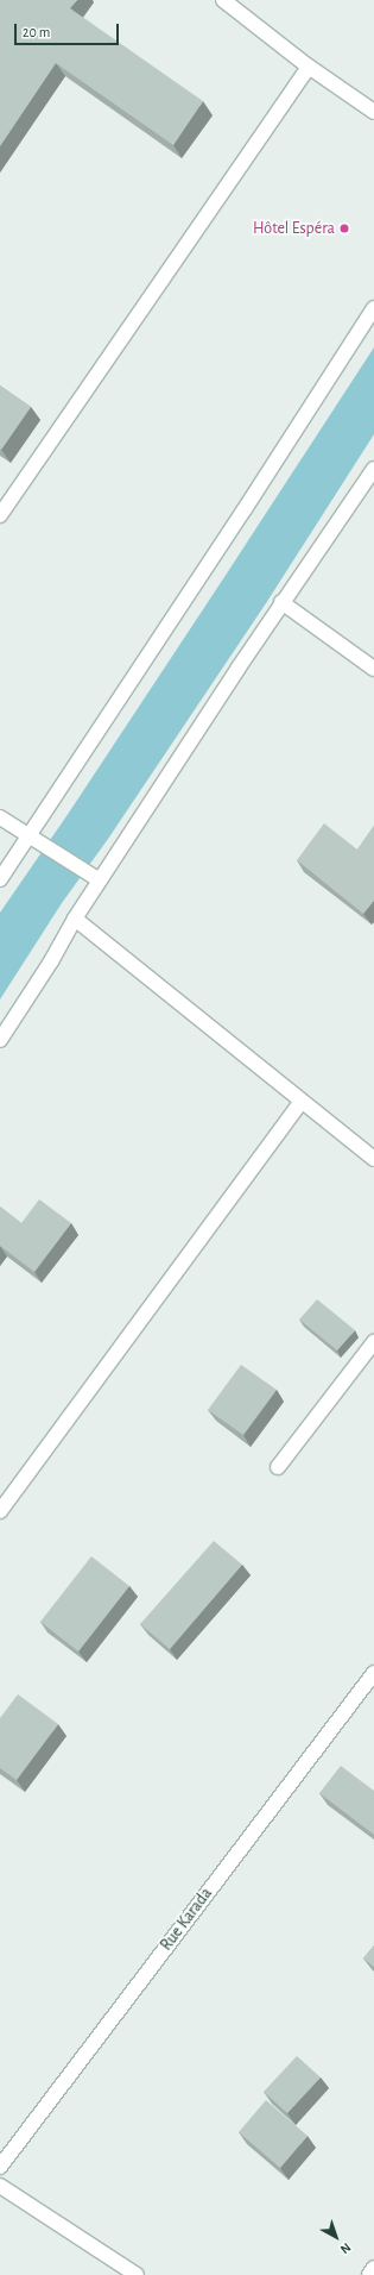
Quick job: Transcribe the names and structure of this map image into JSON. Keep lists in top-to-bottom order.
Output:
{
  "streets": {
    "street": ["Rue Karada"]
  },
  "places": ["Hôtel Espéra"],
  "scale_bar": "20 m",
  "north": "bottom right"
}
